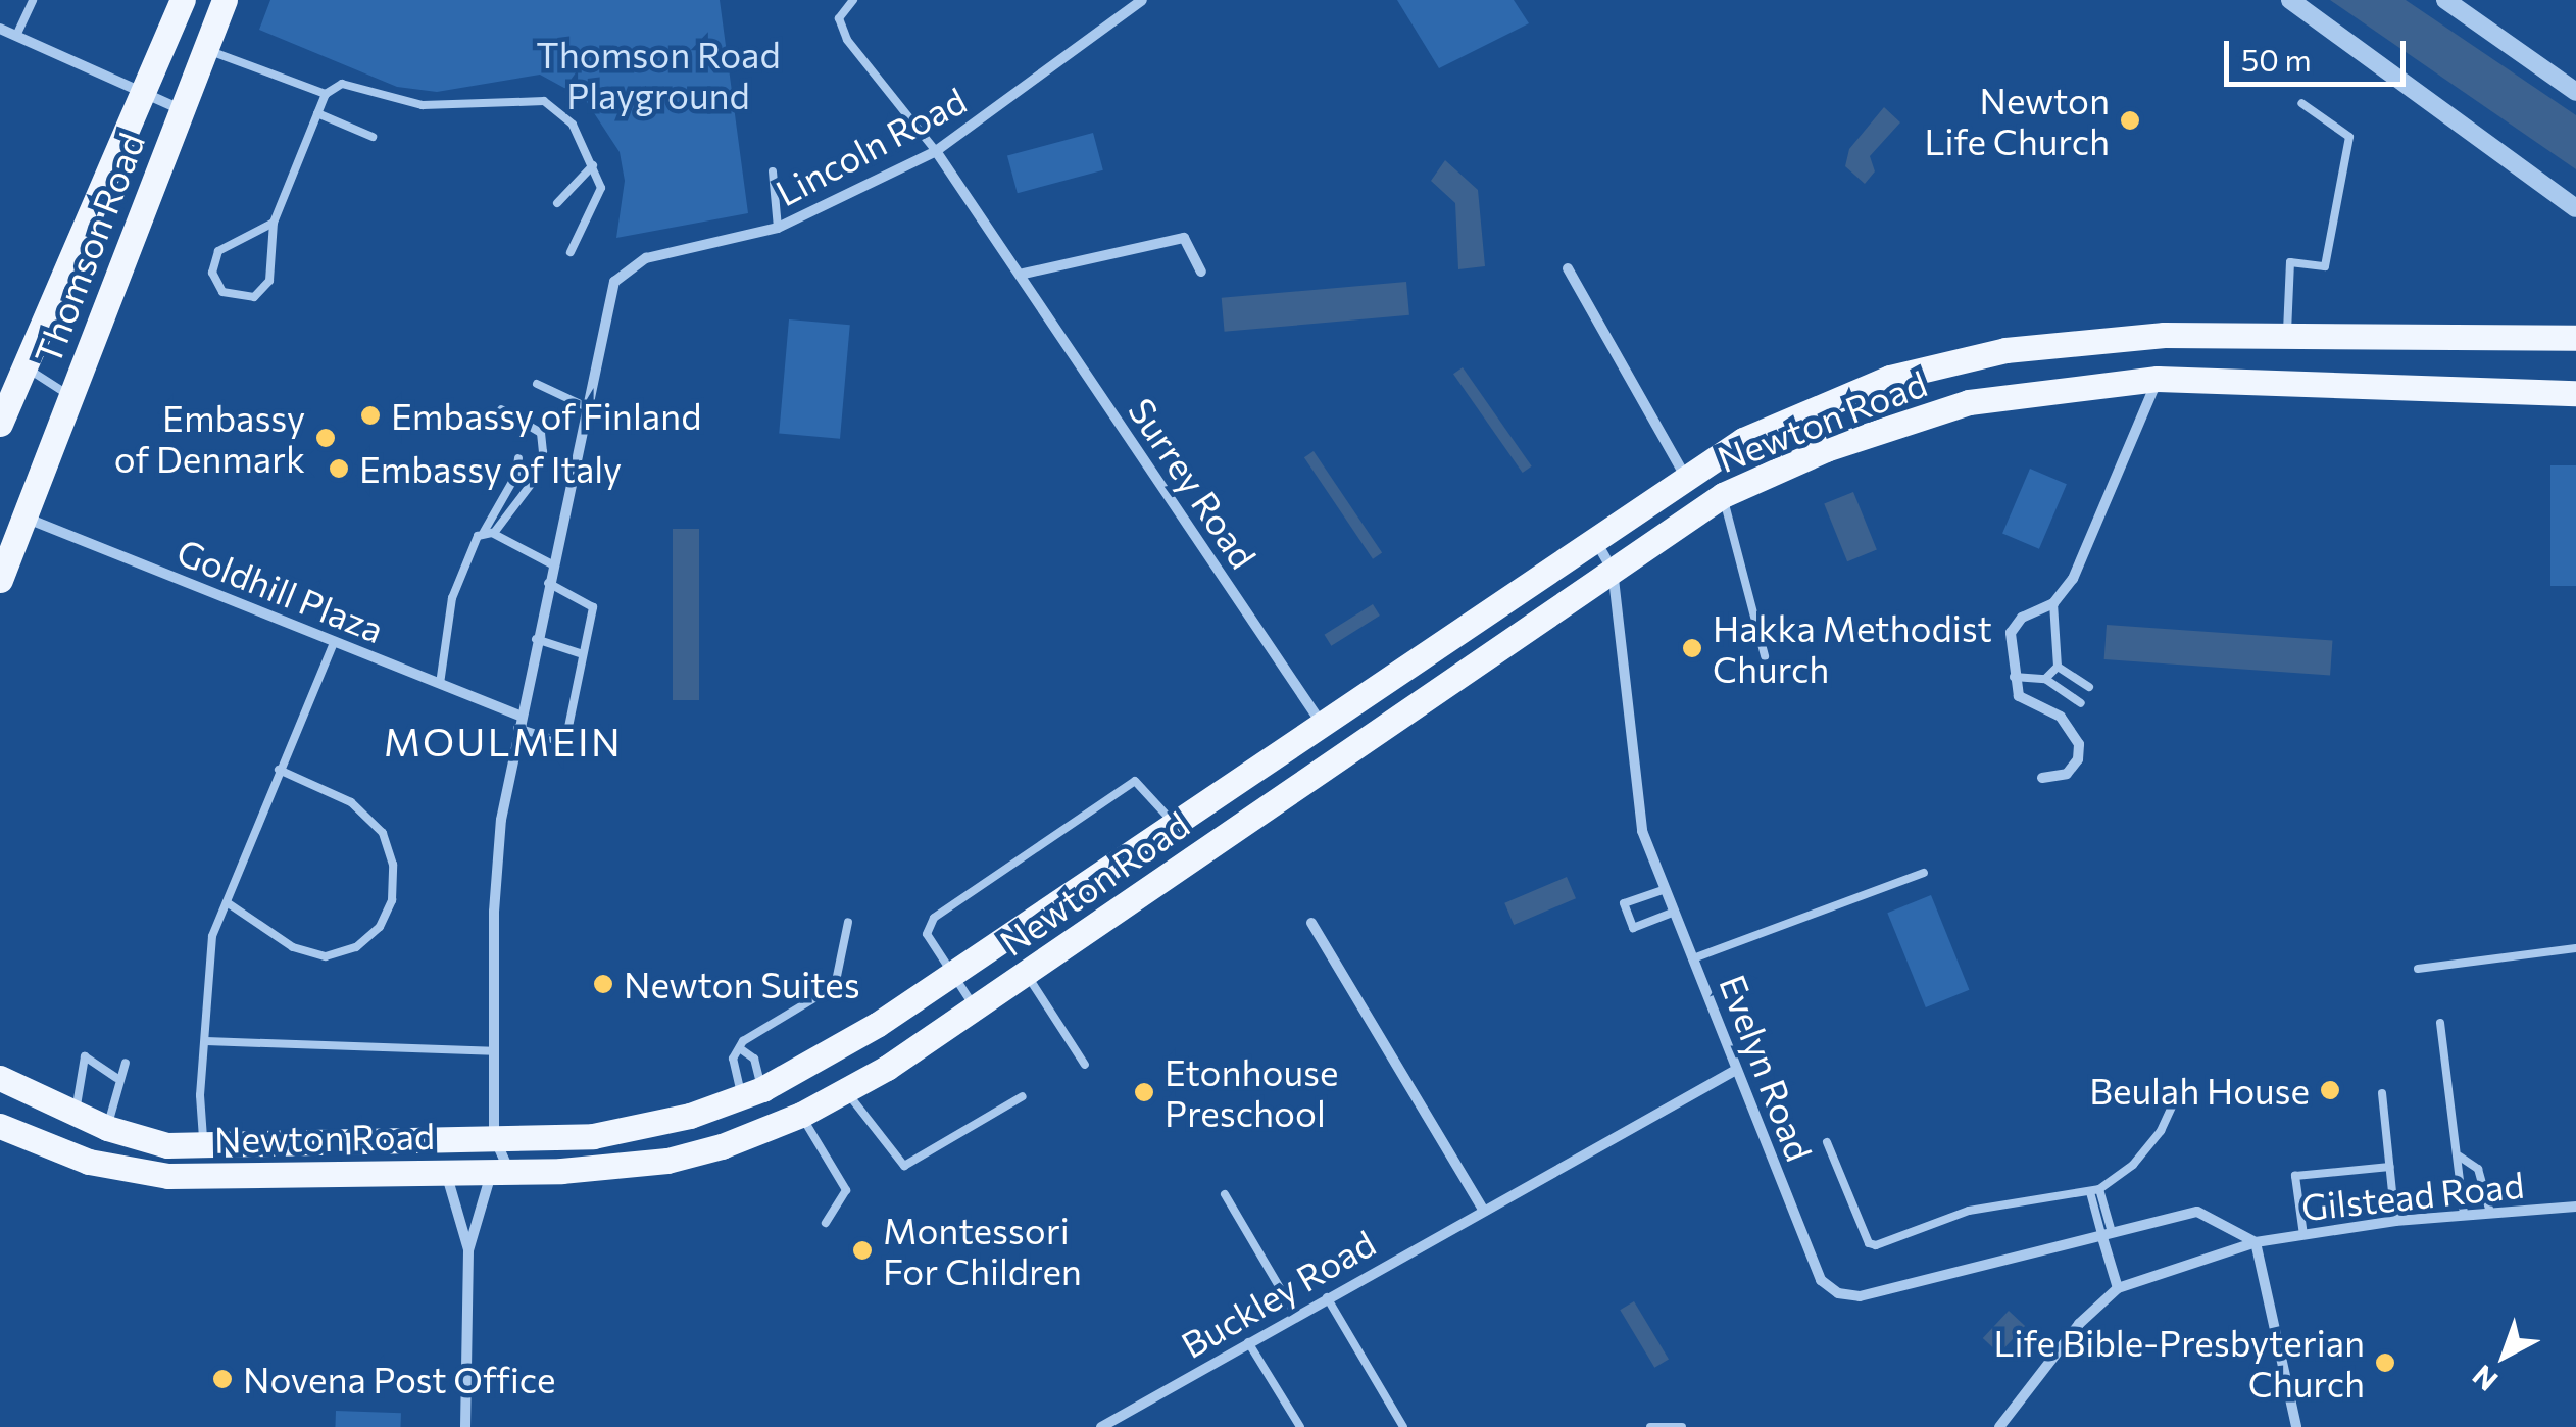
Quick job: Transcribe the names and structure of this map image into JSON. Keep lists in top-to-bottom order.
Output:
{
  "streets": {
    "main road": ["Thomson Road", "Newton Road"],
    "street": [
      "Lincoln Road",
      "Surrey Road",
      "Goldhill Plaza",
      "Evelyn Road",
      "Gilstead Road",
      "Buckley Road"
    ]
  },
  "crossings": [
    ["Lincoln Road", "Surrey Road"],
    ["Thomson Road", "Goldhill Plaza"],
    ["Newton Road", "Surrey Road"],
    ["Newton Road", "Evelyn Road"],
    ["Evelyn Road", "Gilstead Road"],
    ["Evelyn Road", "Buckley Road"]
  ],
  "districts": ["MOULMEIN"],
  "parks": ["Thomson Road Playground"],
  "places": [
    "Newton Life Church",
    "Embassy of Finland",
    "Embassy of Denmark",
    "Embassy of Italy",
    "Hakka Methodist Church",
    "Newton Suites",
    "Beulah House",
    "Etonhouse Preschool",
    "Montessori For Children",
    "Life Bible-Presbyterian Church",
    "Novena Post Office"
  ],
  "scale_bar": "50 m",
  "north": "bottom left"
}
